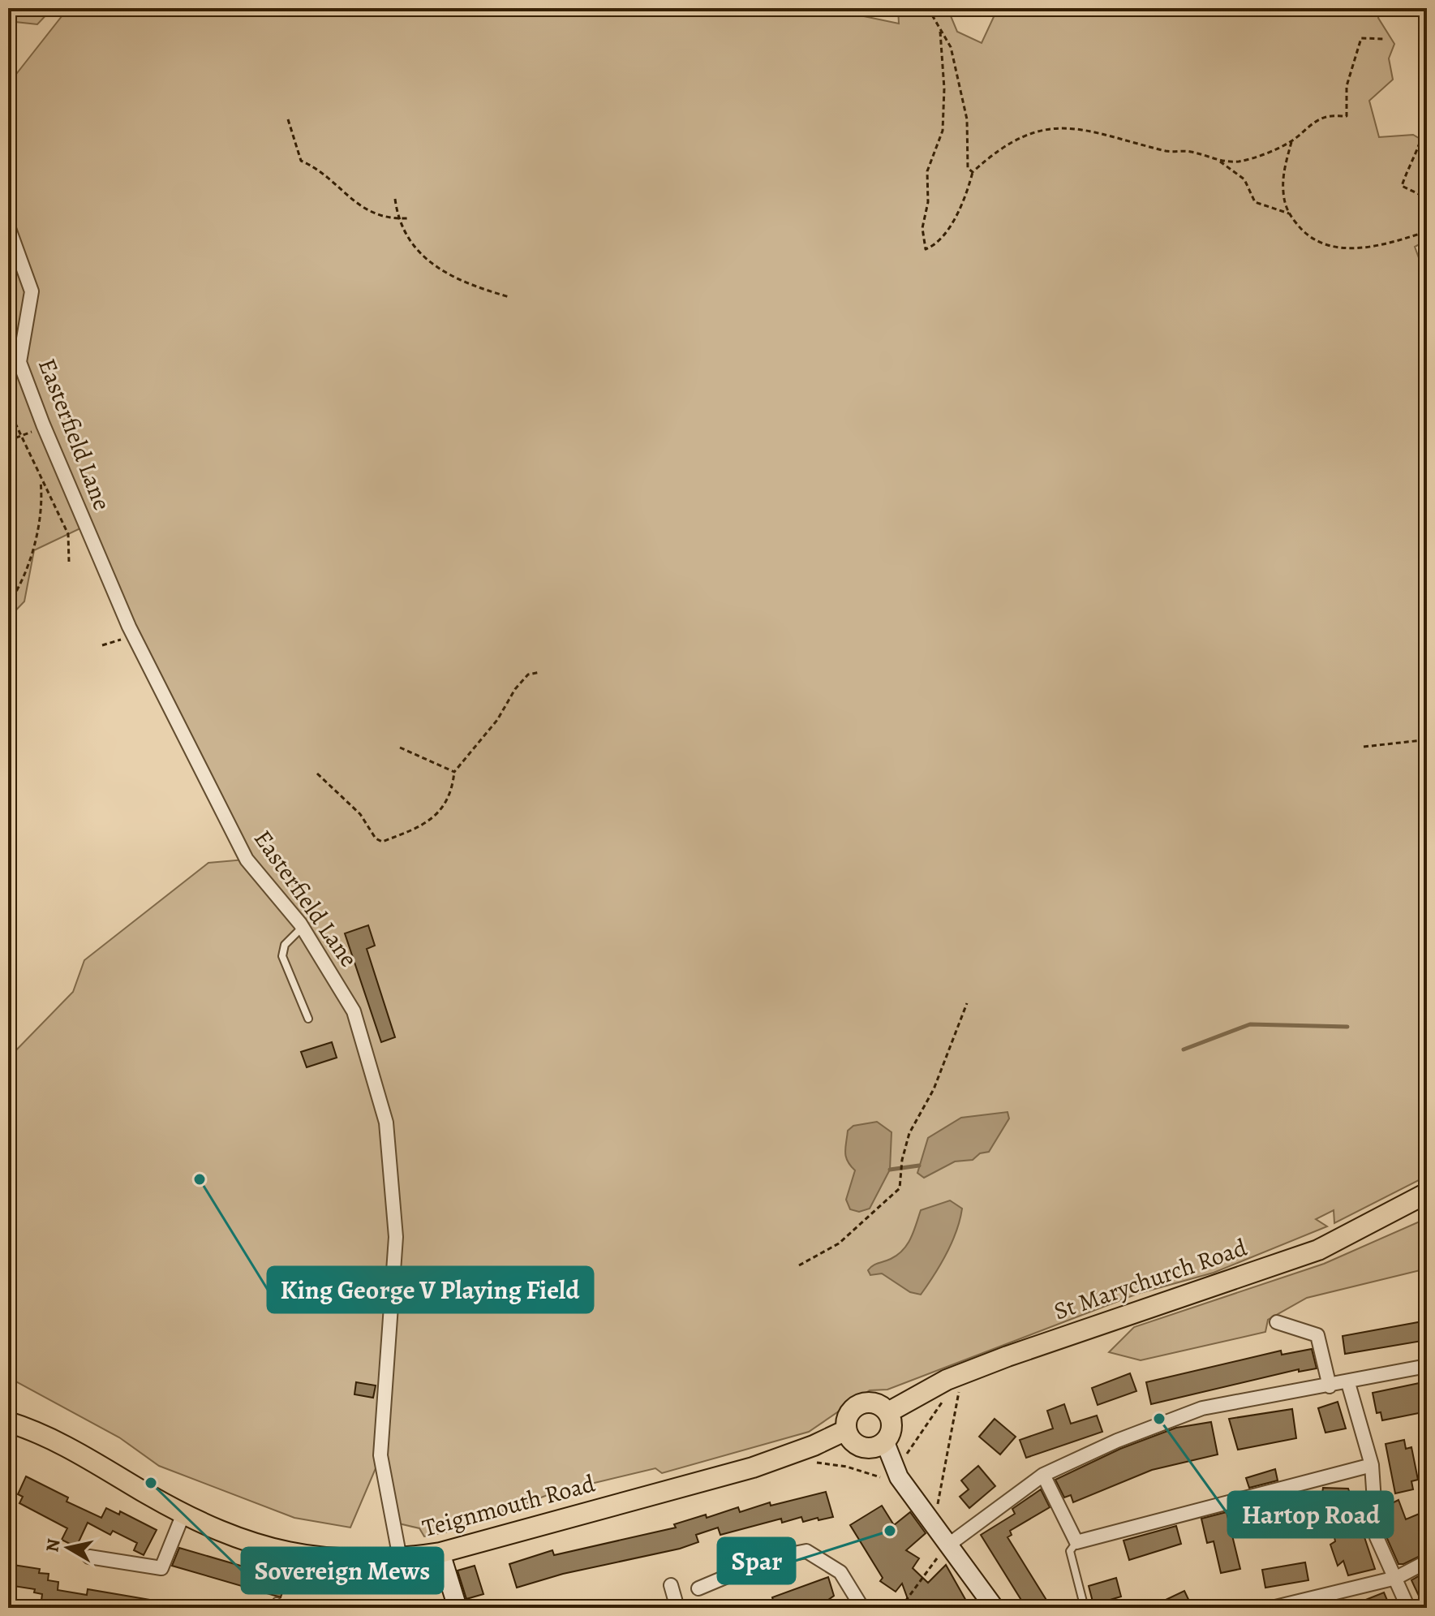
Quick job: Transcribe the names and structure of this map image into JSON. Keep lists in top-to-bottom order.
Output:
{
  "streets": {
    "main road": ["St Marychurch Road", "Teignmouth Road"],
    "street": ["Easterfield Lane"]
  },
  "crossings": [
    ["Easterfield Lane", "Teignmouth Road"],
    ["St Marychurch Road", "Teignmouth Road"]
  ],
  "places": [
    "King George V Playing Field",
    "Hartop Road",
    "Sovereign Mews",
    "Spar"
  ],
  "north": "left"
}
